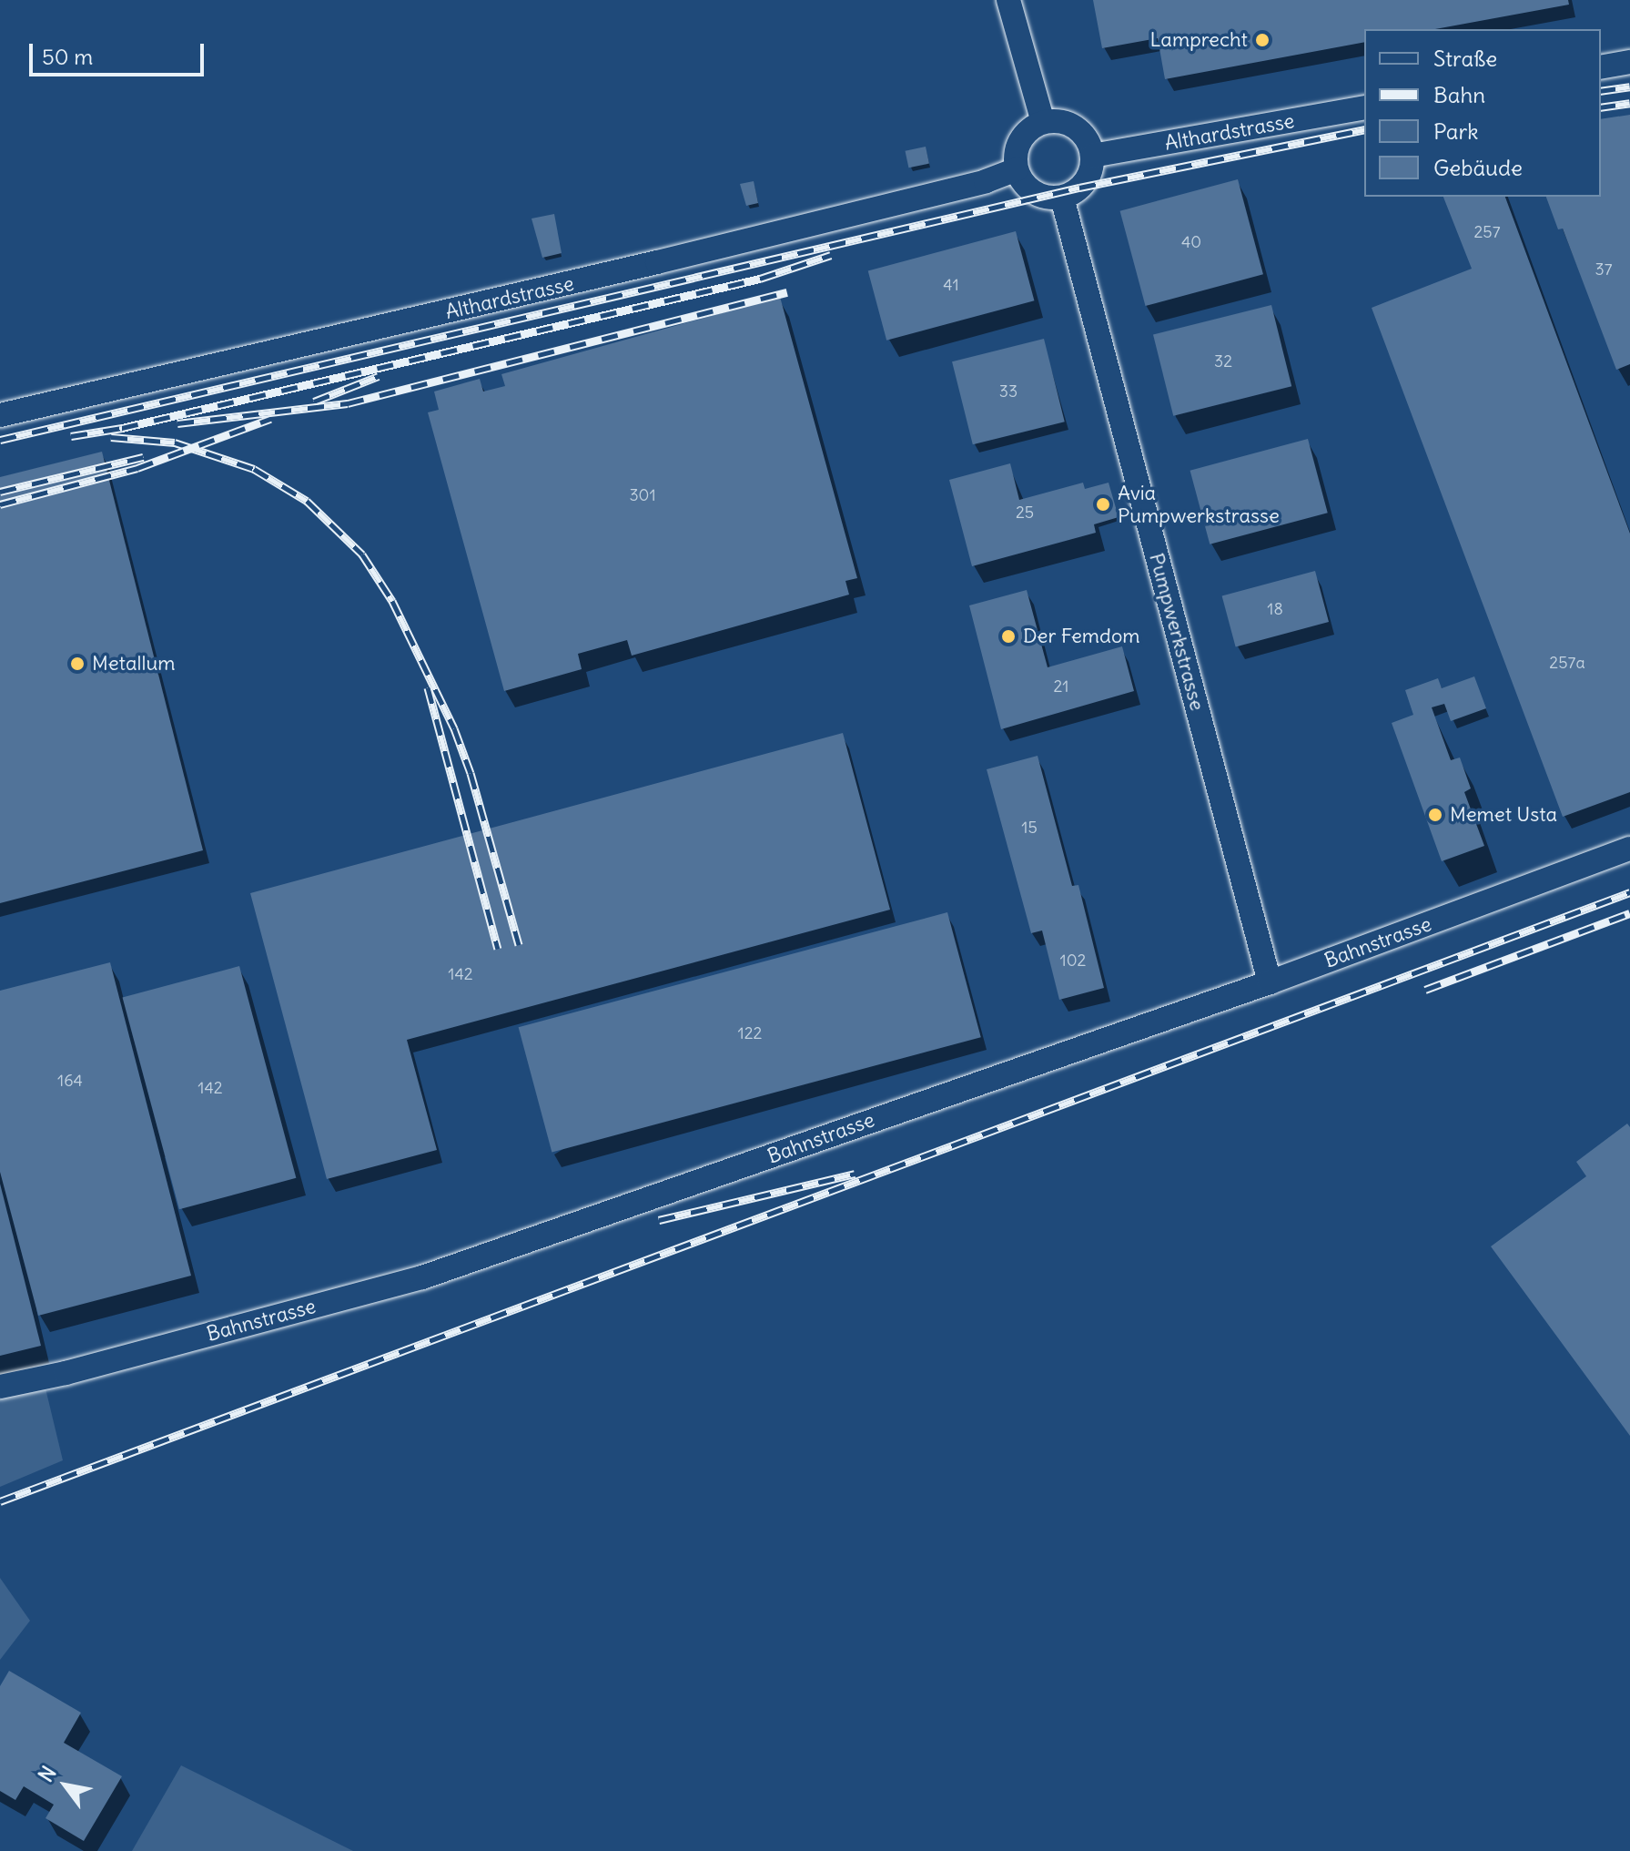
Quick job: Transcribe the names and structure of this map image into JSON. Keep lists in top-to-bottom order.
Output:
{
  "streets": {
    "street": ["Althardstrasse", "Pumpwerkstrasse", "Bahnstrasse"]
  },
  "crossings": [
    ["Althardstrasse", "Pumpwerkstrasse"],
    ["Pumpwerkstrasse", "Bahnstrasse"]
  ],
  "places": [
    "Lamprecht",
    "Avia Pumpwerkstrasse",
    "Der Femdom",
    "Metallum",
    "Memet Usta"
  ],
  "house_numbers": [
    "257",
    "40",
    "37",
    "41",
    "32",
    "33",
    "301",
    "25",
    "18",
    "257a",
    "21",
    "15",
    "102",
    "142",
    "122",
    "164",
    "142"
  ],
  "legend": [
    "Straße",
    "Bahn",
    "Park",
    "Gebäude"
  ],
  "scale_bar": "50 m",
  "north": "top left"
}
